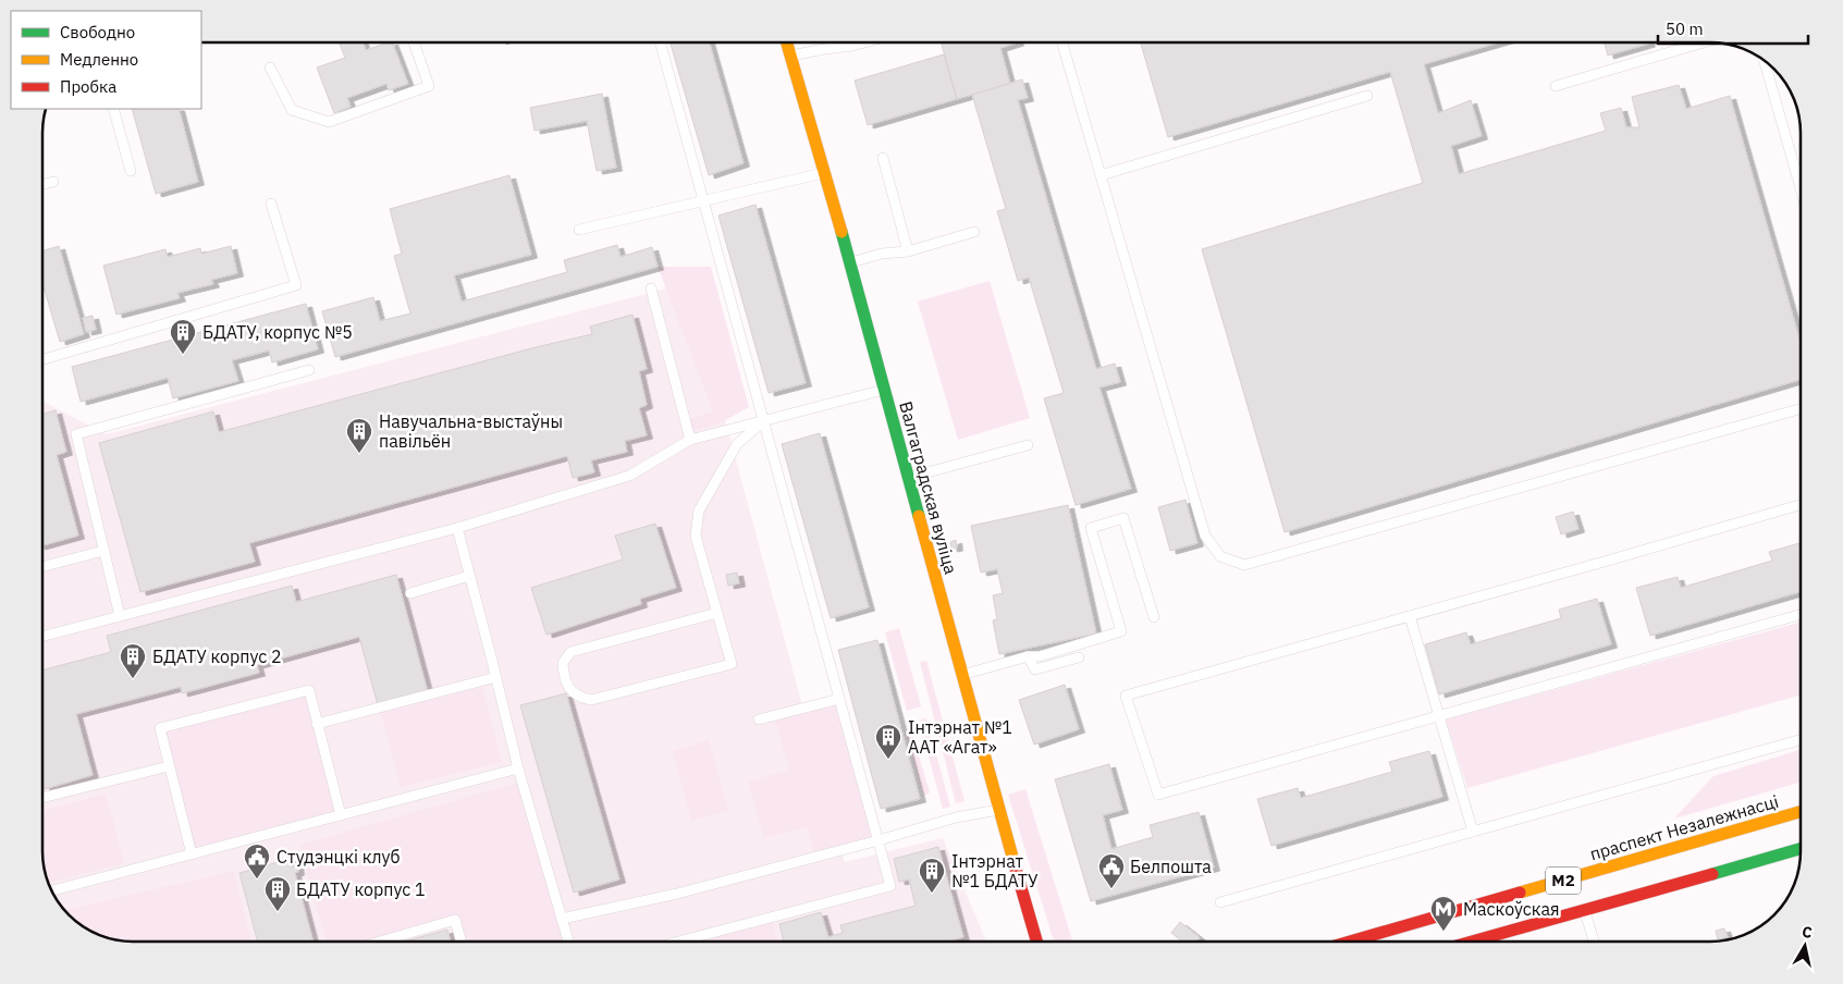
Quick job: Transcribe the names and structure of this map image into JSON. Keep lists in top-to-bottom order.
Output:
{
  "streets": {
    "main road": ["Валгаградская вуліца", "праспект Незалежнасці", "М2"]
  },
  "places": {
    "building": [
      "БДАТУ, корпус №5",
      "Навучальна-выстаўны павільён",
      "БДАТУ корпус 2",
      "Інтэрнат №1 ААТ «Агат»",
      "Інтэрнат №1 БДАТУ",
      "БДАТУ корпус 1"
    ],
    "public building": ["Студэнцкі клуб", "Белпошта"],
    "metro station": ["Маскоўская"]
  },
  "legend": ["Свободно", "Медленно", "Пробка"],
  "scale_bar": "50 m",
  "north": "top"
}
